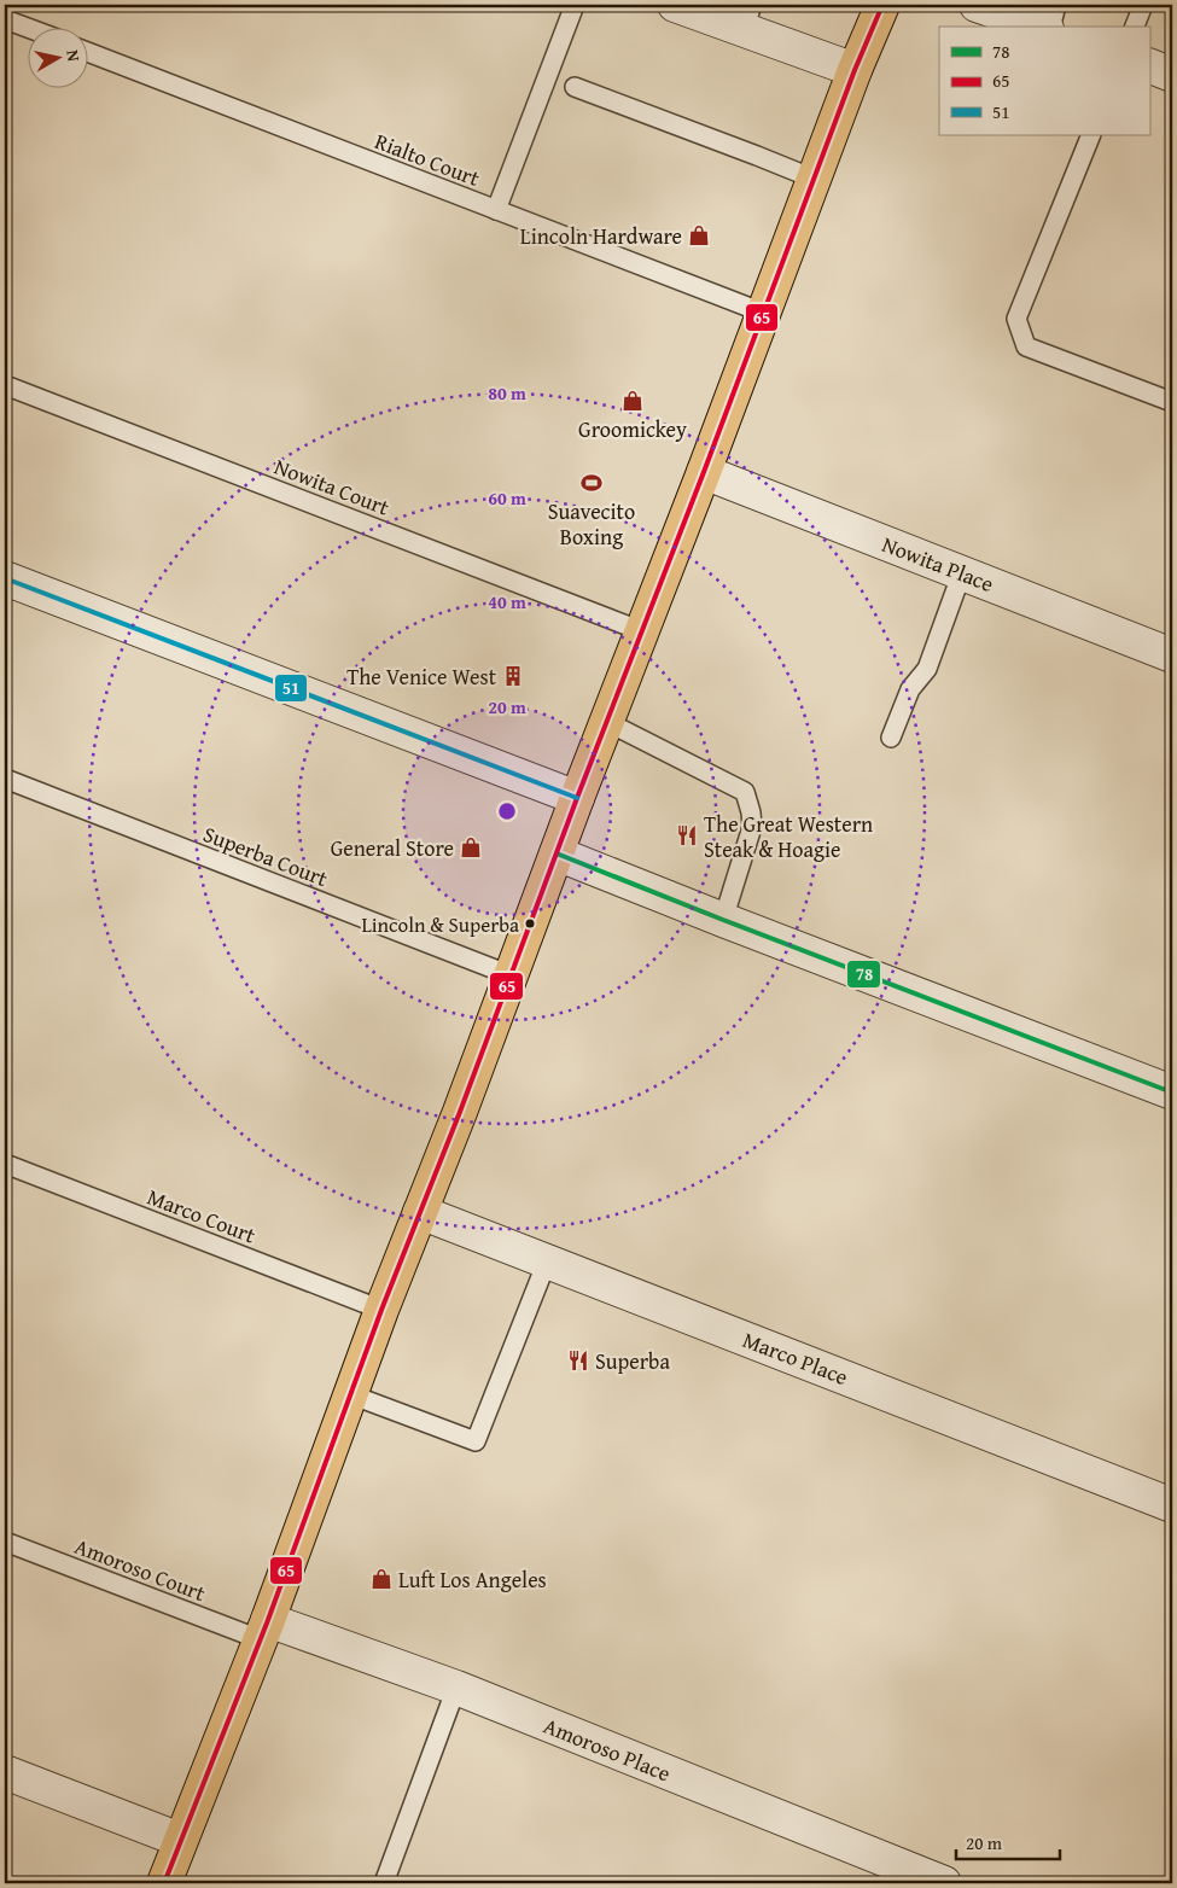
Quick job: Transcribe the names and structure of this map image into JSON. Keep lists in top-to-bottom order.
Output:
{
  "streets": {
    "street": ["Nowita Place", "Marco Place", "Amoroso Place"],
    "lane": [
      "Rialto Court",
      "Nowita Court",
      "Superba Court",
      "Marco Court",
      "Amoroso Court"
    ]
  },
  "crossings": [
    ["Amoroso Court", "Amoroso Place"]
  ],
  "places": {
    "shop": [
      "Lincoln Hardware",
      "Groomickey",
      "General Store",
      "Luft Los Angeles"
    ],
    "sports": ["Suavecito Boxing"],
    "building": ["The Venice West"],
    "restaurant": ["The Great Western Steak & Hoagie", "Superba"],
    "other": ["Lincoln & Superba"]
  },
  "lines": ["transit line 65", "transit line 51", "transit line 78"],
  "legend": ["78", "65", "51"],
  "scale_bar": "20 m",
  "north": "right",
  "rings": [
    "80 m",
    "60 m",
    "40 m",
    "20 m"
  ]
}
